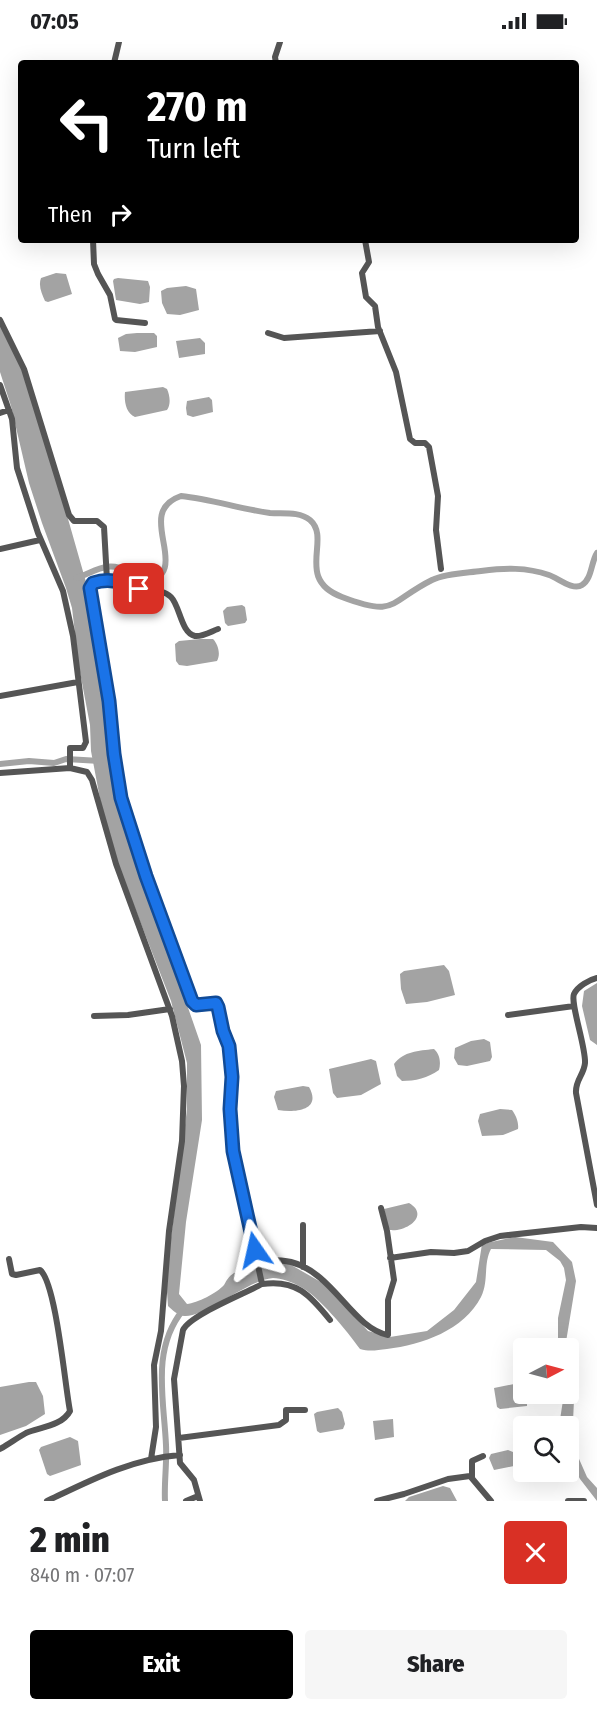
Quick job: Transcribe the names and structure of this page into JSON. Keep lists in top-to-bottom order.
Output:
{
  "north": "right",
  "page": {
    "status": "07:05",
    "turn": ["270 m", "Turn left"],
    "then": "Then",
    "heading": ["2 min", "840 m · 07:07"],
    "buttons": ["Exit", "Share"]
  }
}
